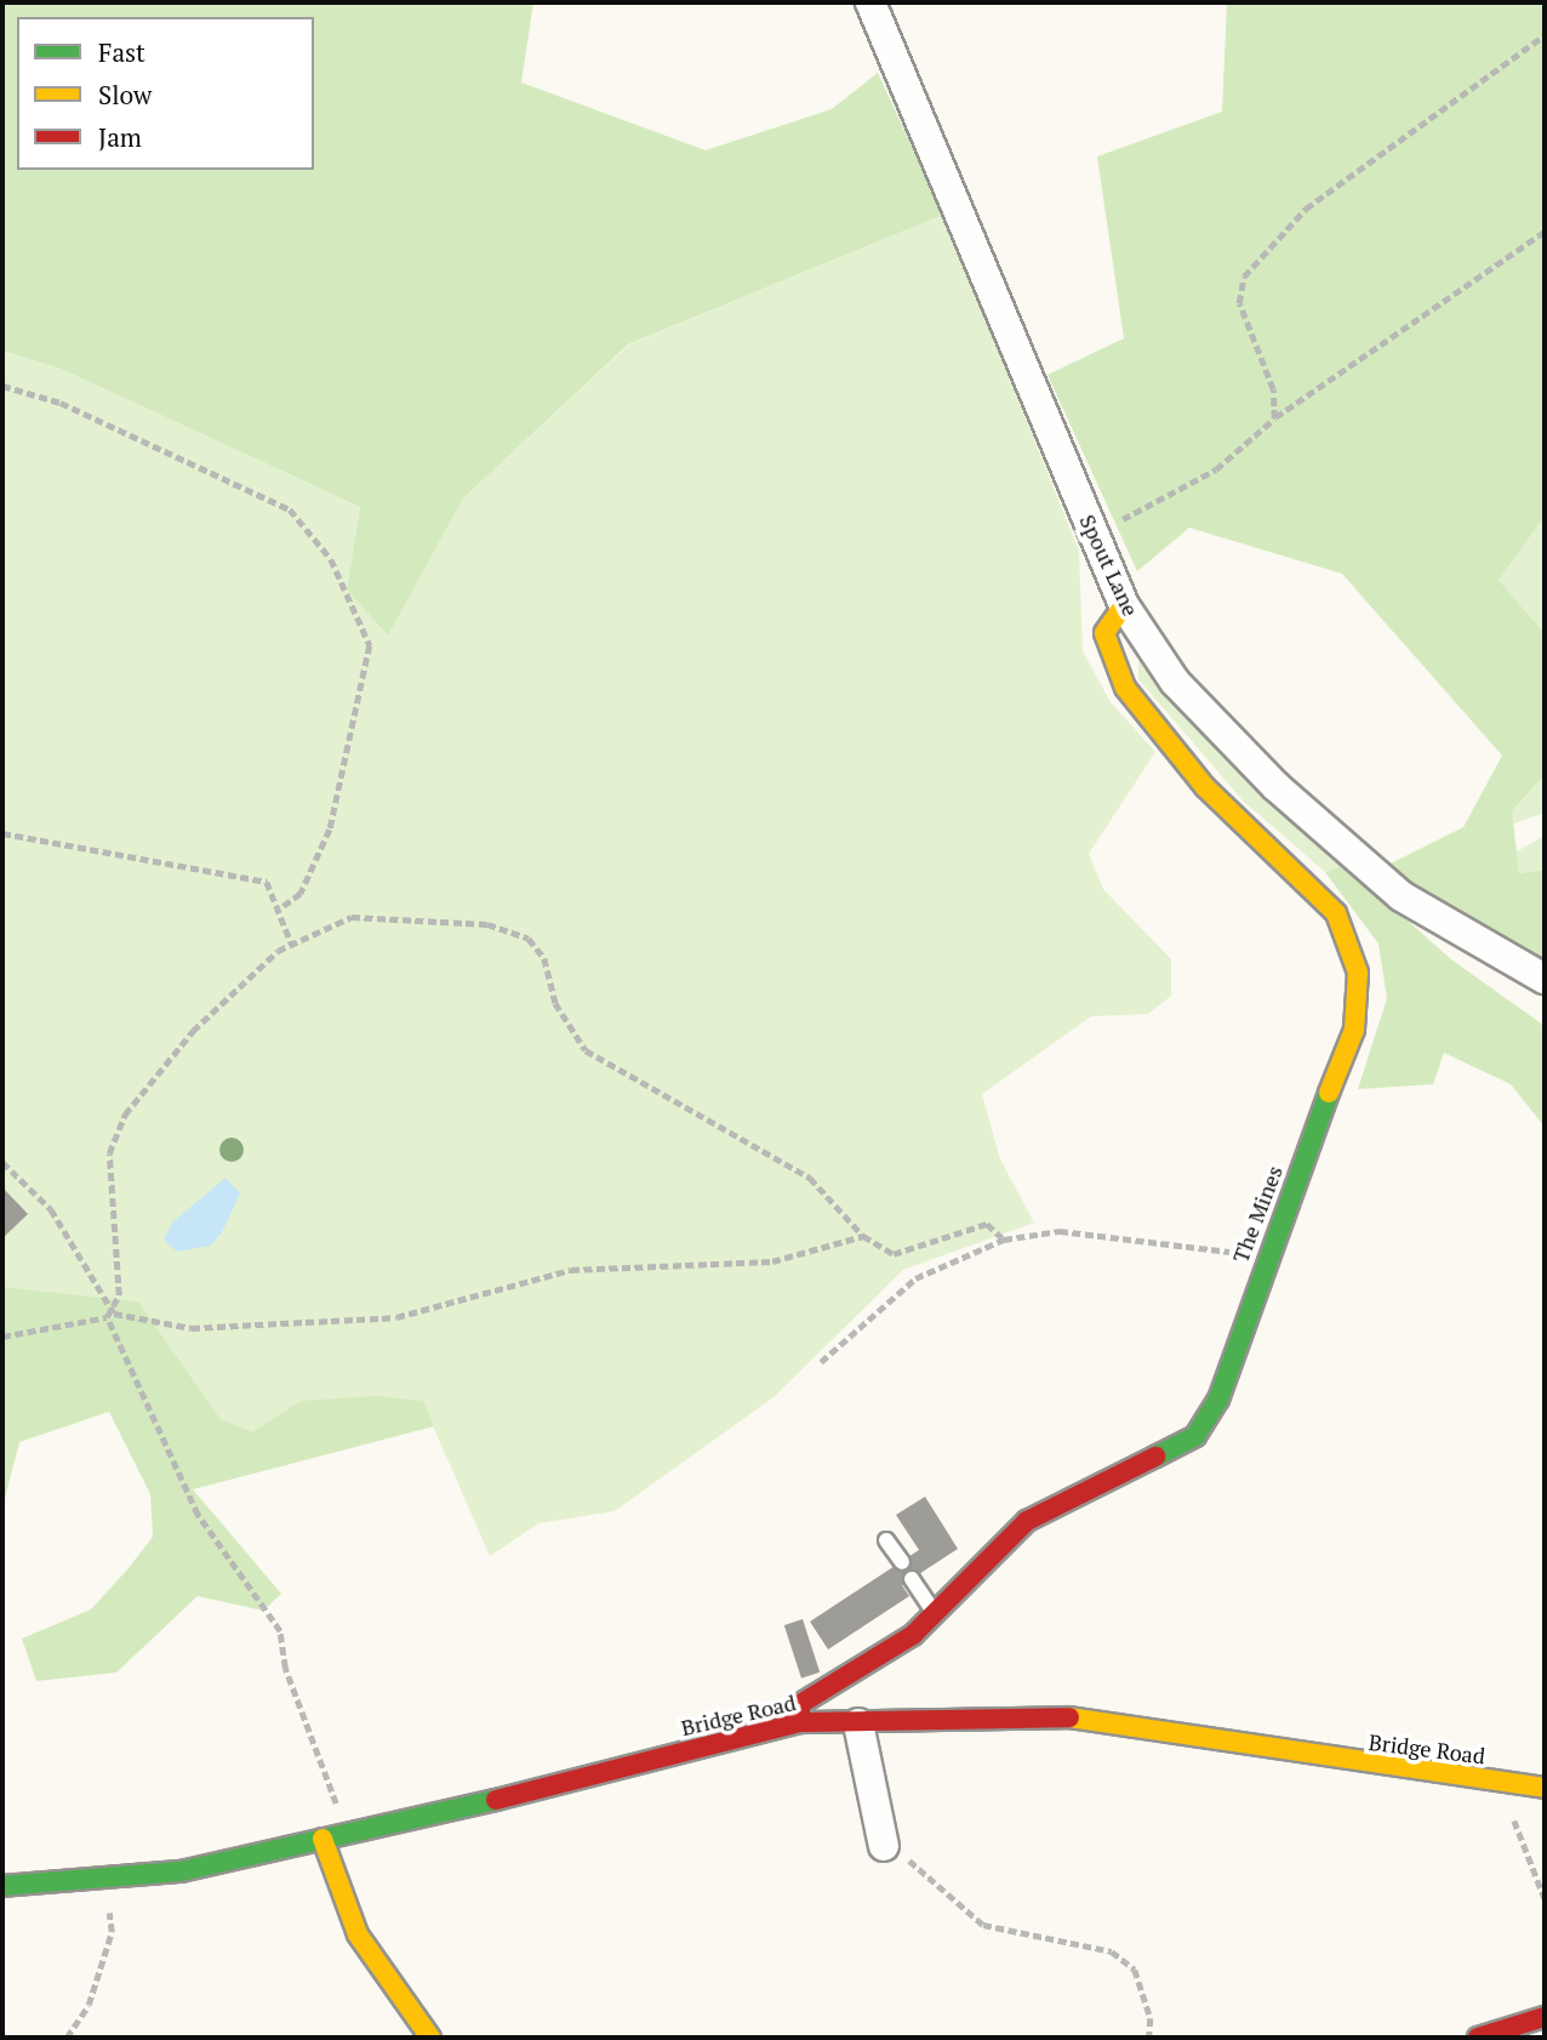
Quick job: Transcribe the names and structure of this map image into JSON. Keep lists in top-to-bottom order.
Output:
{
  "streets": {
    "street": ["Spout Lane", "The Mines", "Bridge Road"]
  },
  "crossings": [
    ["Spout Lane", "The Mines"],
    ["The Mines", "Bridge Road"]
  ],
  "legend": ["Fast", "Slow", "Jam"]
}
